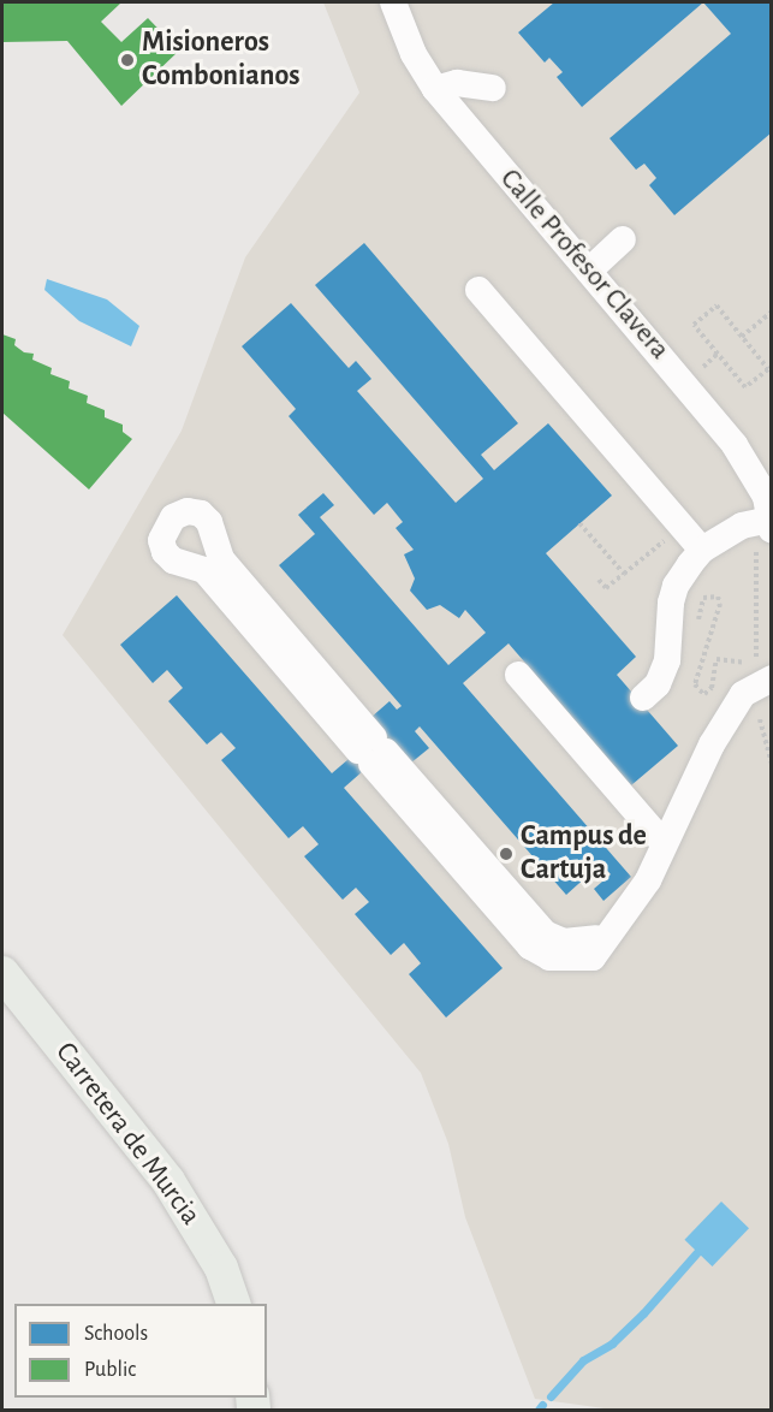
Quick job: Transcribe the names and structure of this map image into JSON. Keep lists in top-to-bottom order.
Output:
{
  "streets": {
    "main road": ["Carretera de Murcia"],
    "street": ["Calle Profesor Clavera"]
  },
  "places": ["Misioneros Combonianos", "Campus de Cartuja"],
  "legend": ["Schools", "Public"]
}
